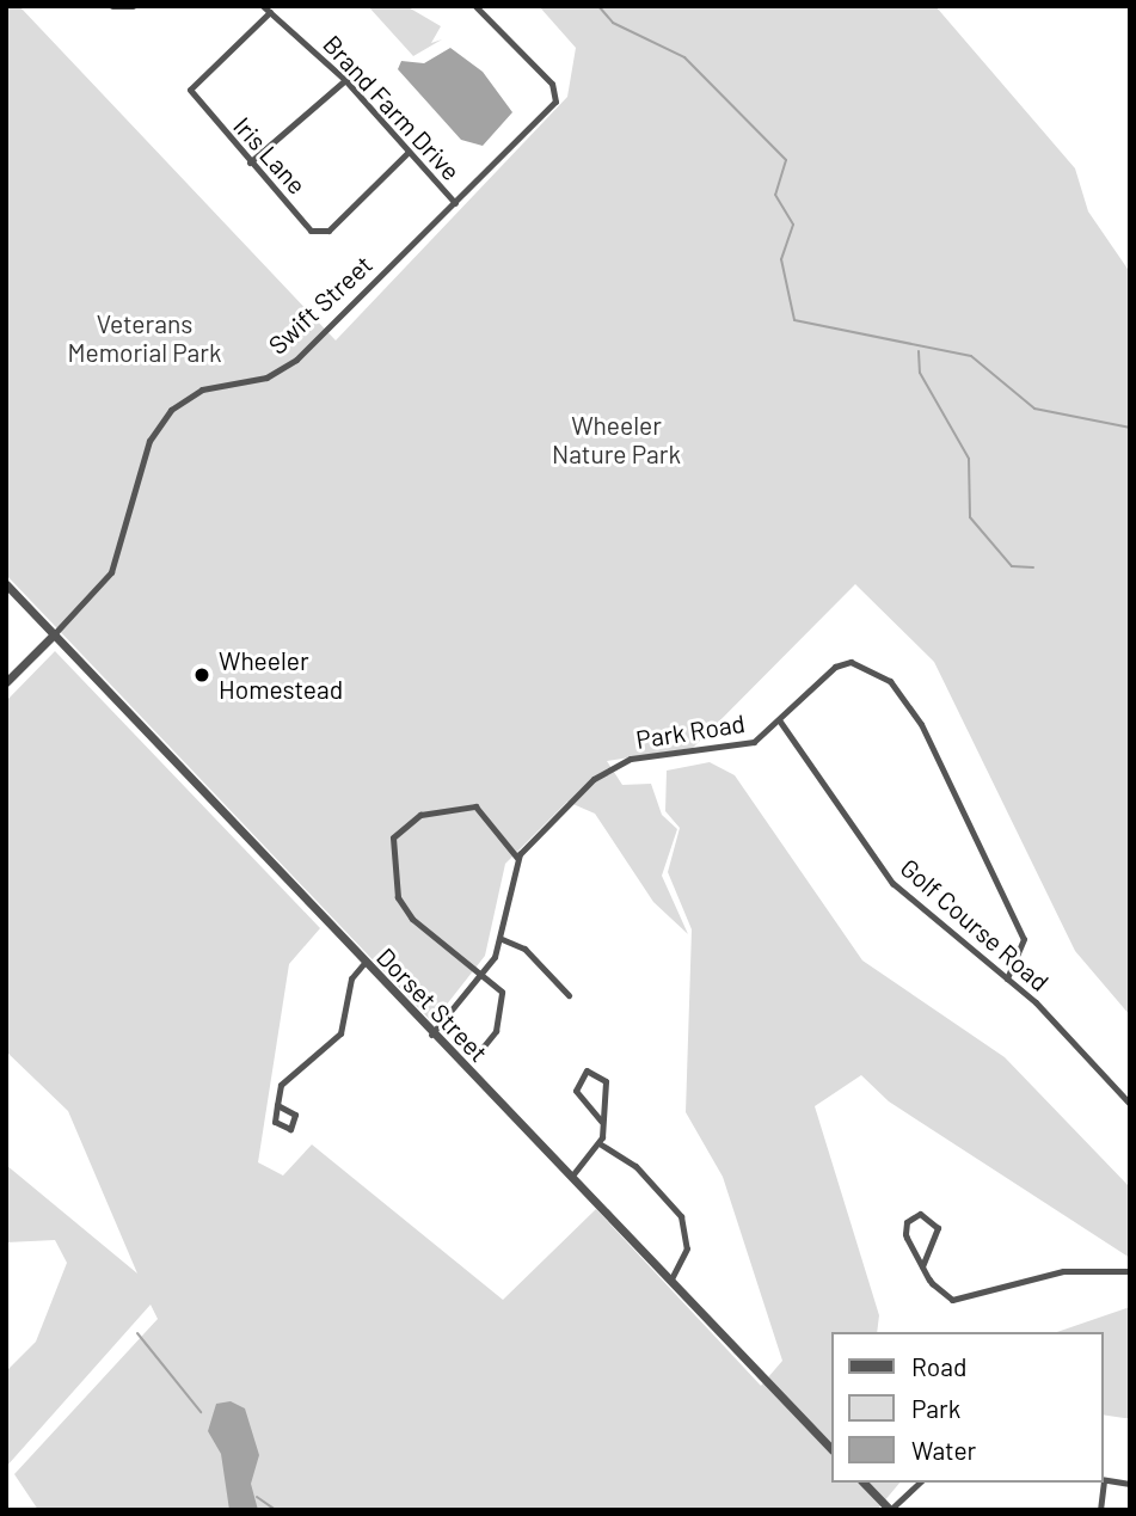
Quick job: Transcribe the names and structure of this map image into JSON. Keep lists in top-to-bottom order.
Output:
{
  "streets": {
    "street": [
      "Brand Farm Drive",
      "Iris Lane",
      "Swift Street",
      "Park Road",
      "Golf Course Road",
      "Dorset Street"
    ]
  },
  "crossings": [
    ["Brand Farm Drive", "Iris Lane"],
    ["Brand Farm Drive", "Swift Street"],
    ["Swift Street", "Dorset Street"],
    ["Park Road", "Golf Course Road"]
  ],
  "parks": ["Veterans Memorial Park", "Wheeler Nature Park"],
  "places": ["Wheeler Homestead"],
  "legend": ["Road", "Park", "Water"]
}
